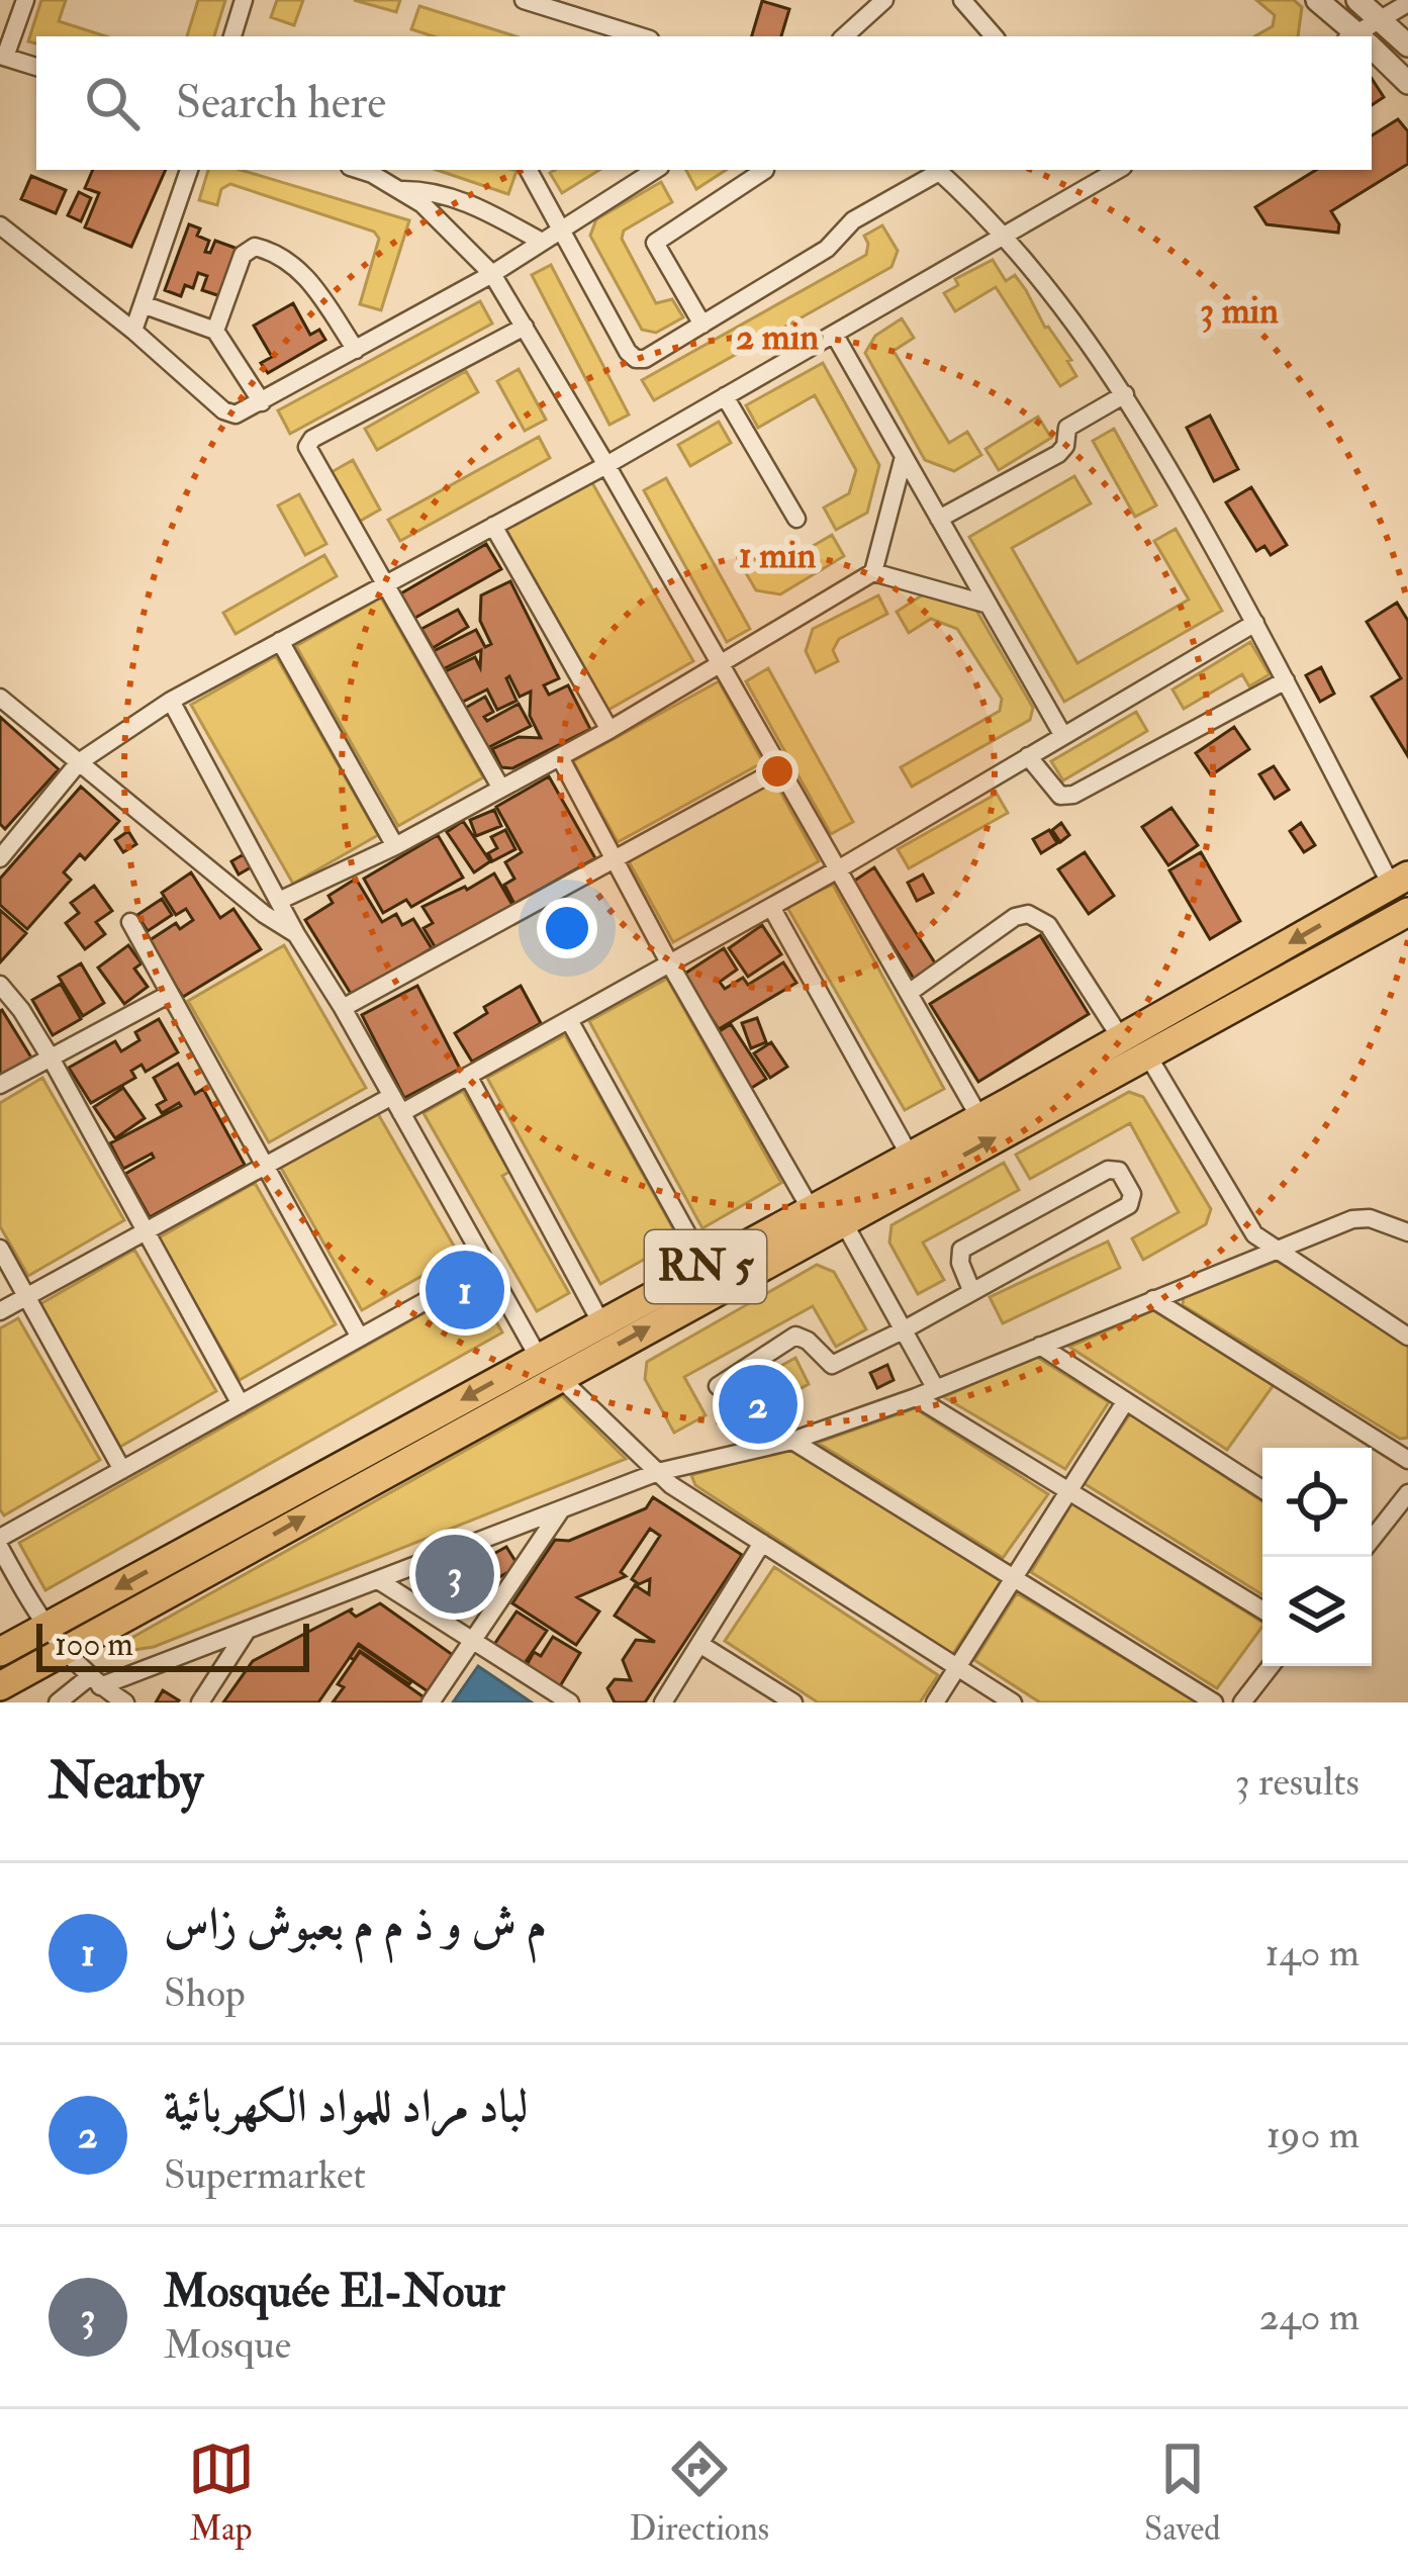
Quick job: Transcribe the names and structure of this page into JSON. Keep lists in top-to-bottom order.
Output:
{
  "streets": {
    "main road": ["RN 5"]
  },
  "scale_bar": "100 m",
  "page": {
    "search": "Search here",
    "pins": ["1", "2", "3"],
    "scale": "100 m",
    "heading": ["Nearby", "3 results"],
    "list": [
      {
        "mark": "1",
        "name": "م ش و ذ م م بعبوش زاس",
        "note": "Shop",
        "value": "140 m"
      },
      {
        "mark": "2",
        "name": "لباد مراد للمواد الكهربائية",
        "note": "Supermarket",
        "value": "190 m"
      },
      {
        "mark": "3",
        "name": "Mosquée El-Nour",
        "note": "Mosque",
        "value": "240 m"
      }
    ],
    "nav": ["Map", "Directions", "Saved"]
  },
  "rings": ["3 min", "2 min", "1 min"]
}
